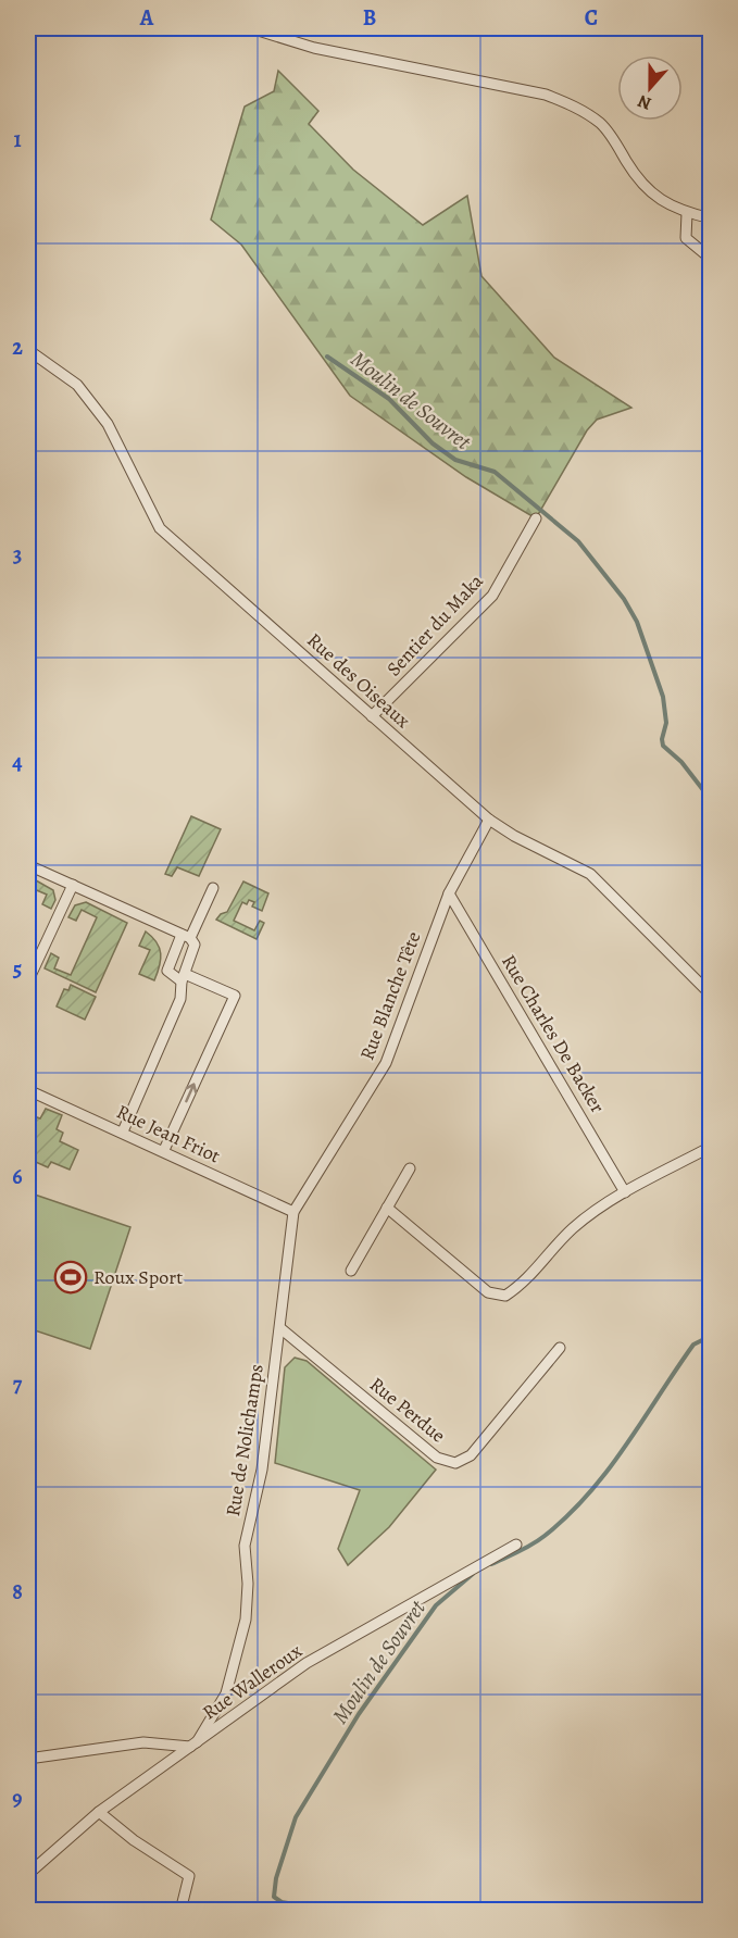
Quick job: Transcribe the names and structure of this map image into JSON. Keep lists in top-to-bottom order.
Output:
{
  "streets": {
    "street": [
      "Sentier du Maka",
      "Rue des Oiseaux",
      "Rue Blanche Tête",
      "Rue Charles De Backer",
      "Rue Jean Friot",
      "Rue Perdue",
      "Rue de Nolichamps",
      "Rue Walleroux"
    ]
  },
  "crossings": [
    ["Sentier du Maka", "Rue des Oiseaux"],
    ["Rue des Oiseaux", "Rue Blanche Tête"],
    ["Rue Blanche Tête", "Rue Charles De Backer"],
    ["Rue Blanche Tête", "Rue Jean Friot"],
    ["Rue Blanche Tête", "Rue de Nolichamps"],
    ["Rue Jean Friot", "Rue de Nolichamps"],
    ["Rue Perdue", "Rue de Nolichamps"],
    ["Rue de Nolichamps", "Rue Walleroux"]
  ],
  "water": ["Moulin de Souvret"],
  "places": {
    "sports": ["Roux Sport"]
  },
  "north": "bottom",
  "grid": {
    "columns": ["A", "B", "C"],
    "rows": [
      "1",
      "2",
      "3",
      "4",
      "5",
      "6",
      "7",
      "8",
      "9"
    ]
  }
}
